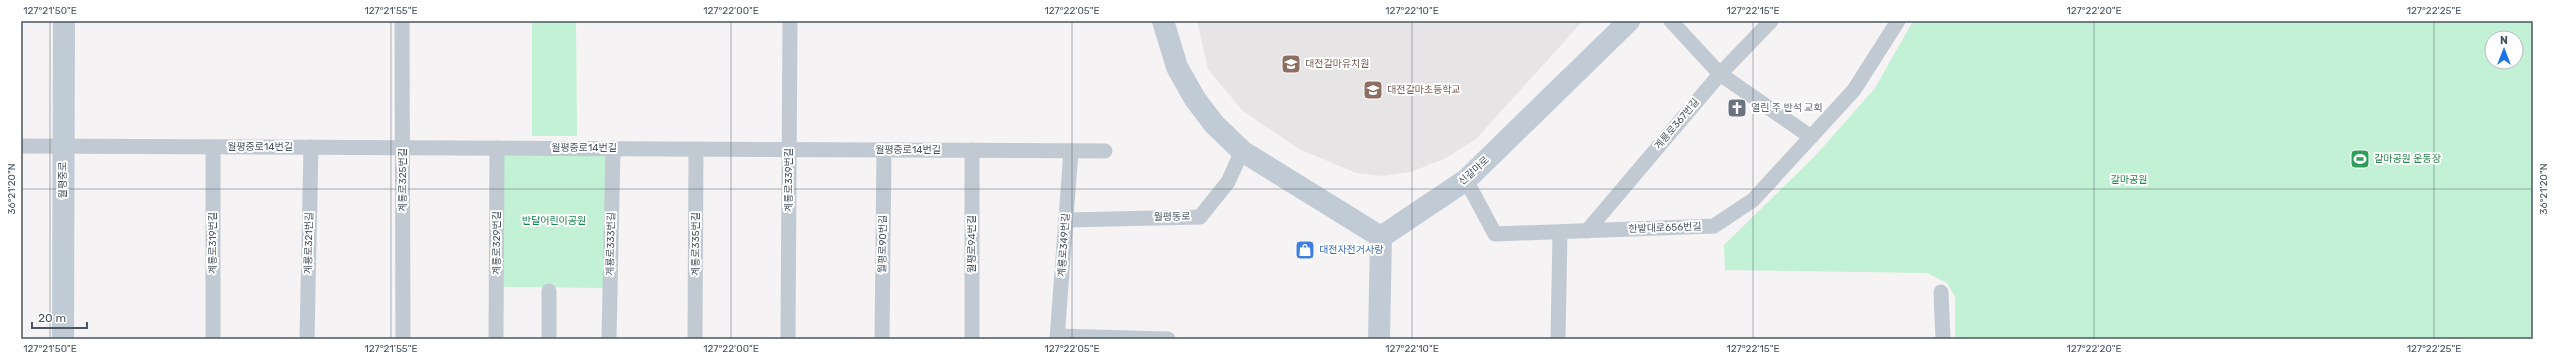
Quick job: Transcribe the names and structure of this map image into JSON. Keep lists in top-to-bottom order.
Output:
{
  "streets": {
    "street": [
      "계룡로367번길",
      "월평중로14번길",
      "신갈마로",
      "월평중로",
      "계룡로325번길",
      "계룡로339번길",
      "월평동로",
      "한밭대로656번길",
      "계룡로319번길",
      "계룡로321번길",
      "계룡로329번길",
      "계룡로333번길",
      "계룡로335번길",
      "월평로90번길",
      "월평로94번길",
      "계룡로349번길"
    ]
  },
  "crossings": [
    ["계룡로367번길", "한밭대로656번길"],
    ["월평중로14번길", "월평중로"],
    ["월평중로14번길", "계룡로325번길"],
    ["월평중로14번길", "계룡로339번길"],
    ["월평중로14번길", "계룡로319번길"],
    ["월평중로14번길", "계룡로321번길"],
    ["월평중로14번길", "계룡로329번길"],
    ["월평중로14번길", "계룡로333번길"],
    ["월평중로14번길", "계룡로335번길"],
    ["월평중로14번길", "월평로90번길"],
    ["월평중로14번길", "월평로94번길"],
    ["월평중로14번길", "계룡로349번길"],
    ["신갈마로", "한밭대로656번길"],
    ["월평동로", "계룡로349번길"]
  ],
  "parks": ["갈마공원", "반달어린이공원"],
  "places": {
    "school or university": ["대전갈마유치원", "대전갈마초등학교"],
    "church": ["열린 주 반석 교회"],
    "sports": ["갈마공원 운동장"],
    "shop": ["대전자전거사랑"]
  },
  "scale_bar": "20 m",
  "north": "top",
  "coordinates": [
    "127°21'50\"E",
    "127°21'55\"E",
    "127°22'00\"E",
    "127°22'05\"E",
    "127°22'10\"E",
    "127°22'15\"E",
    "127°22'20\"E",
    "127°22'25\"E",
    "36°21'20\"N"
  ]
}
